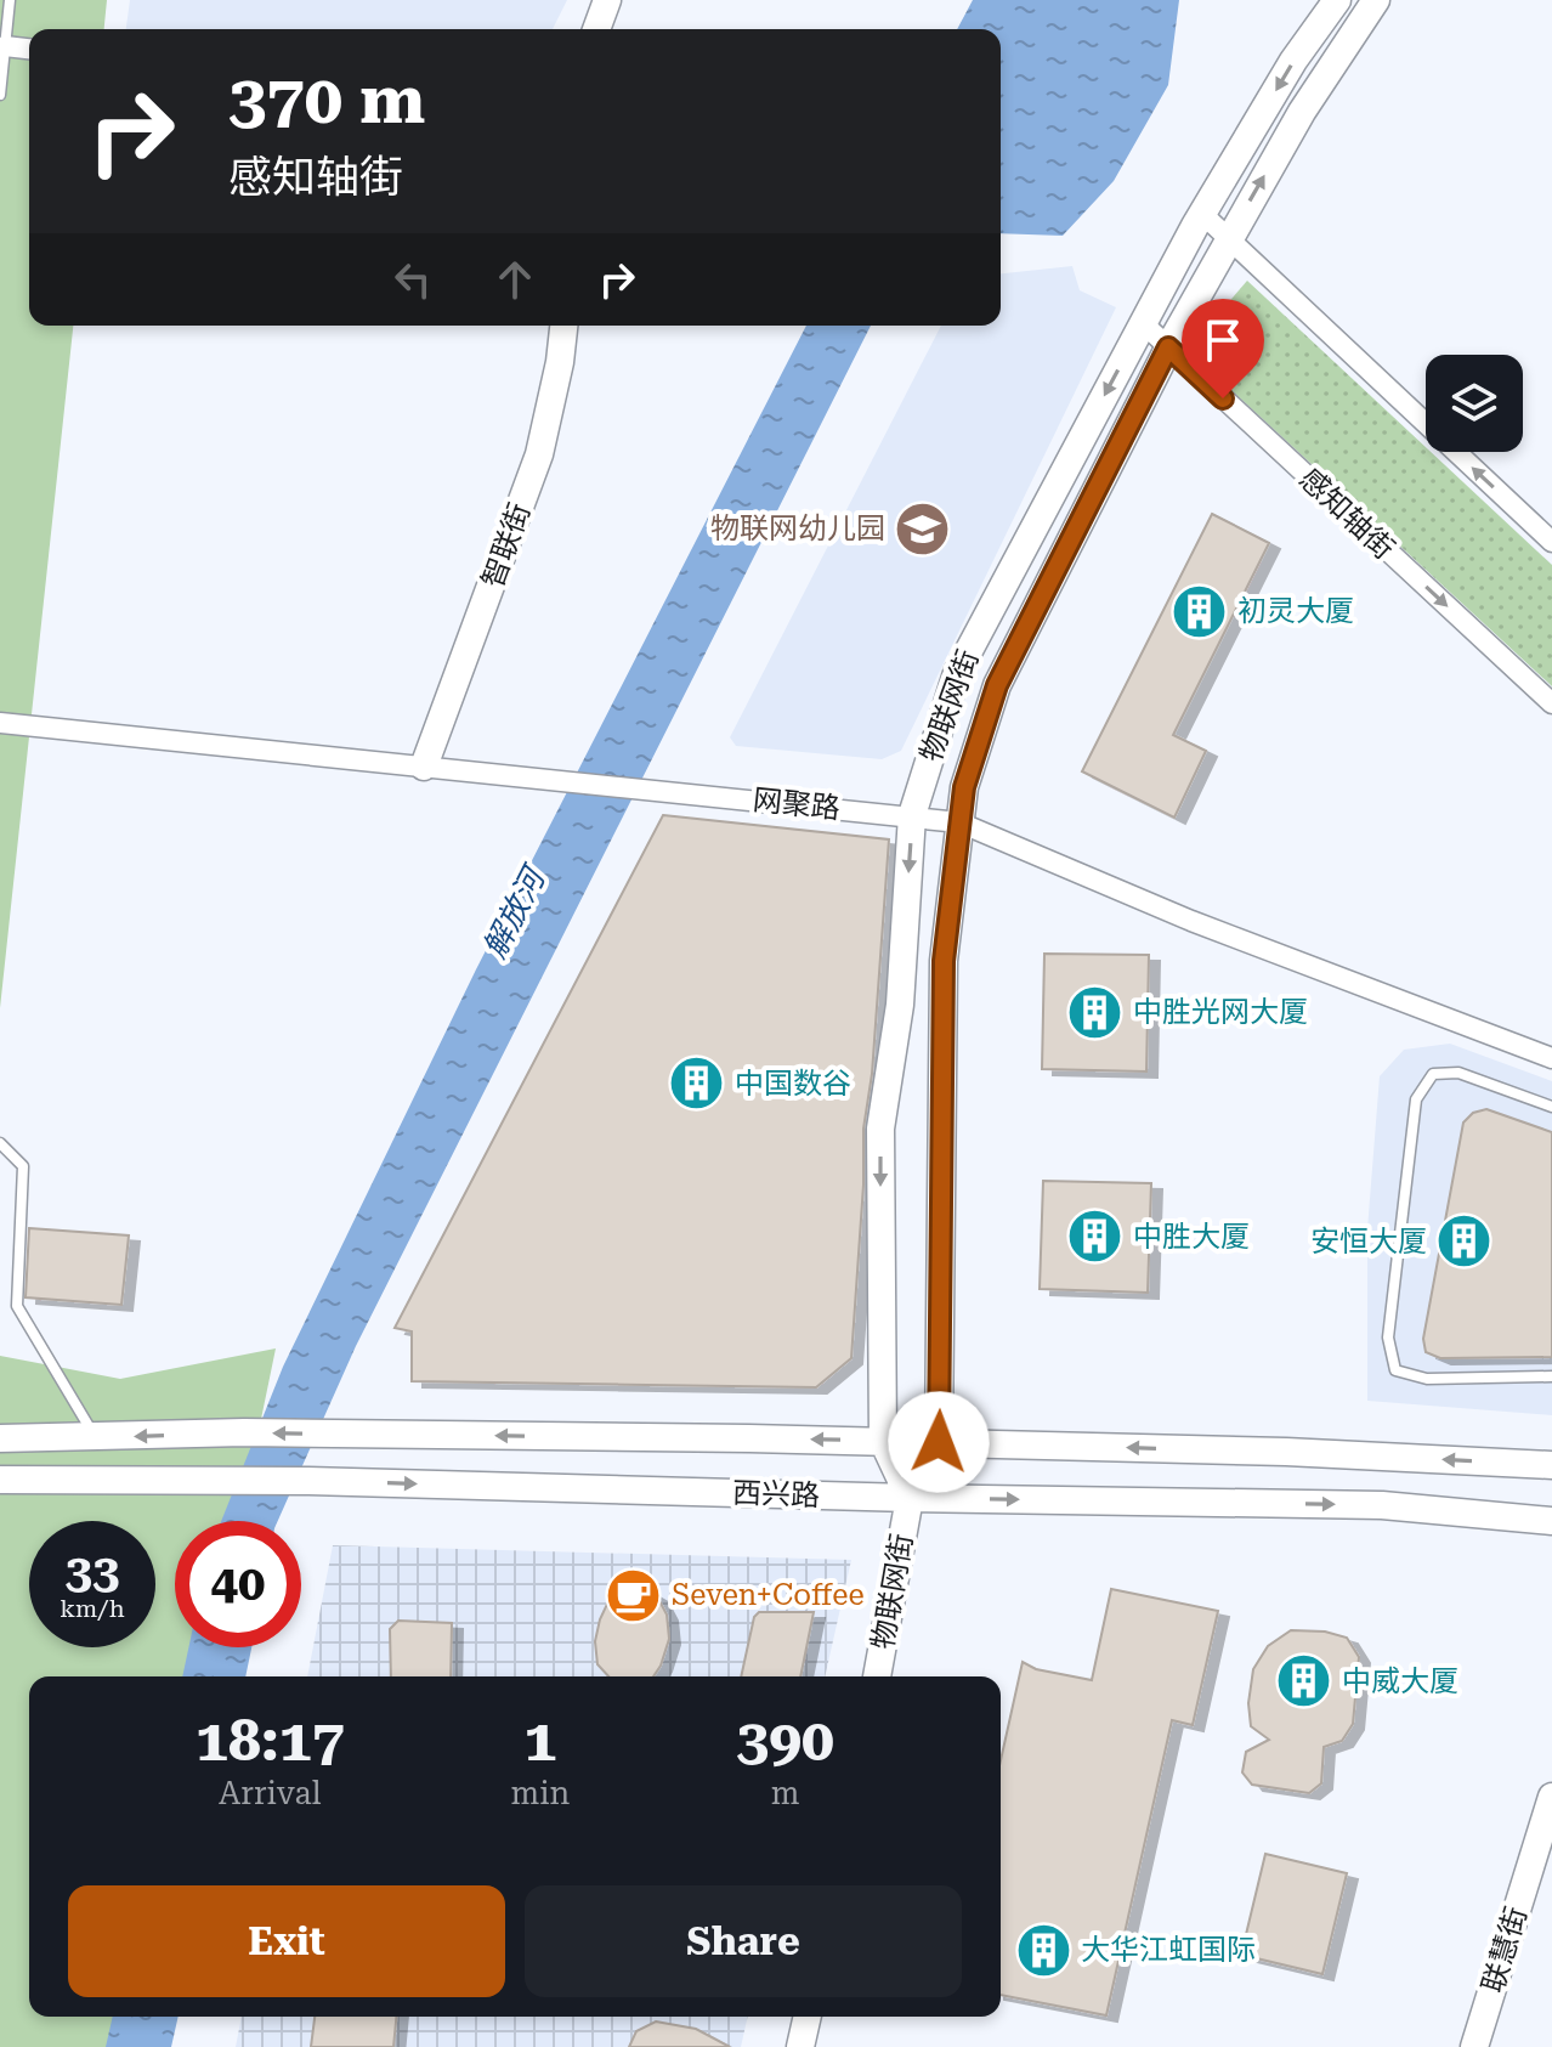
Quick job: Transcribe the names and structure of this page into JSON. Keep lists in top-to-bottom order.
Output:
{
  "streets": {
    "street": [
      "感知轴街",
      "智联街",
      "物联网街",
      "网聚路",
      "西兴路",
      "联慧街"
    ]
  },
  "crossings": [
    ["感知轴街", "物联网街"],
    ["智联街", "网聚路"],
    ["物联网街", "网聚路"],
    ["物联网街", "西兴路"]
  ],
  "water": ["解放河"],
  "places": {
    "school or university": ["物联网幼儿园"],
    "building": [
      "初灵大厦",
      "中胜光网大厦",
      "中国数谷",
      "中胜大厦",
      "安恒大厦",
      "中威大厦",
      "大华江虹国际"
    ],
    "cafe": ["Seven+Coffee"]
  },
  "page": {
    "turn": ["370 m", "感知轴街"],
    "speed": "33 km/h",
    "limit": "40",
    "eta": [
      "18:17",
      "Arrival",
      "1",
      "min",
      "390",
      "m"
    ],
    "buttons": ["Exit", "Share"]
  }
}
